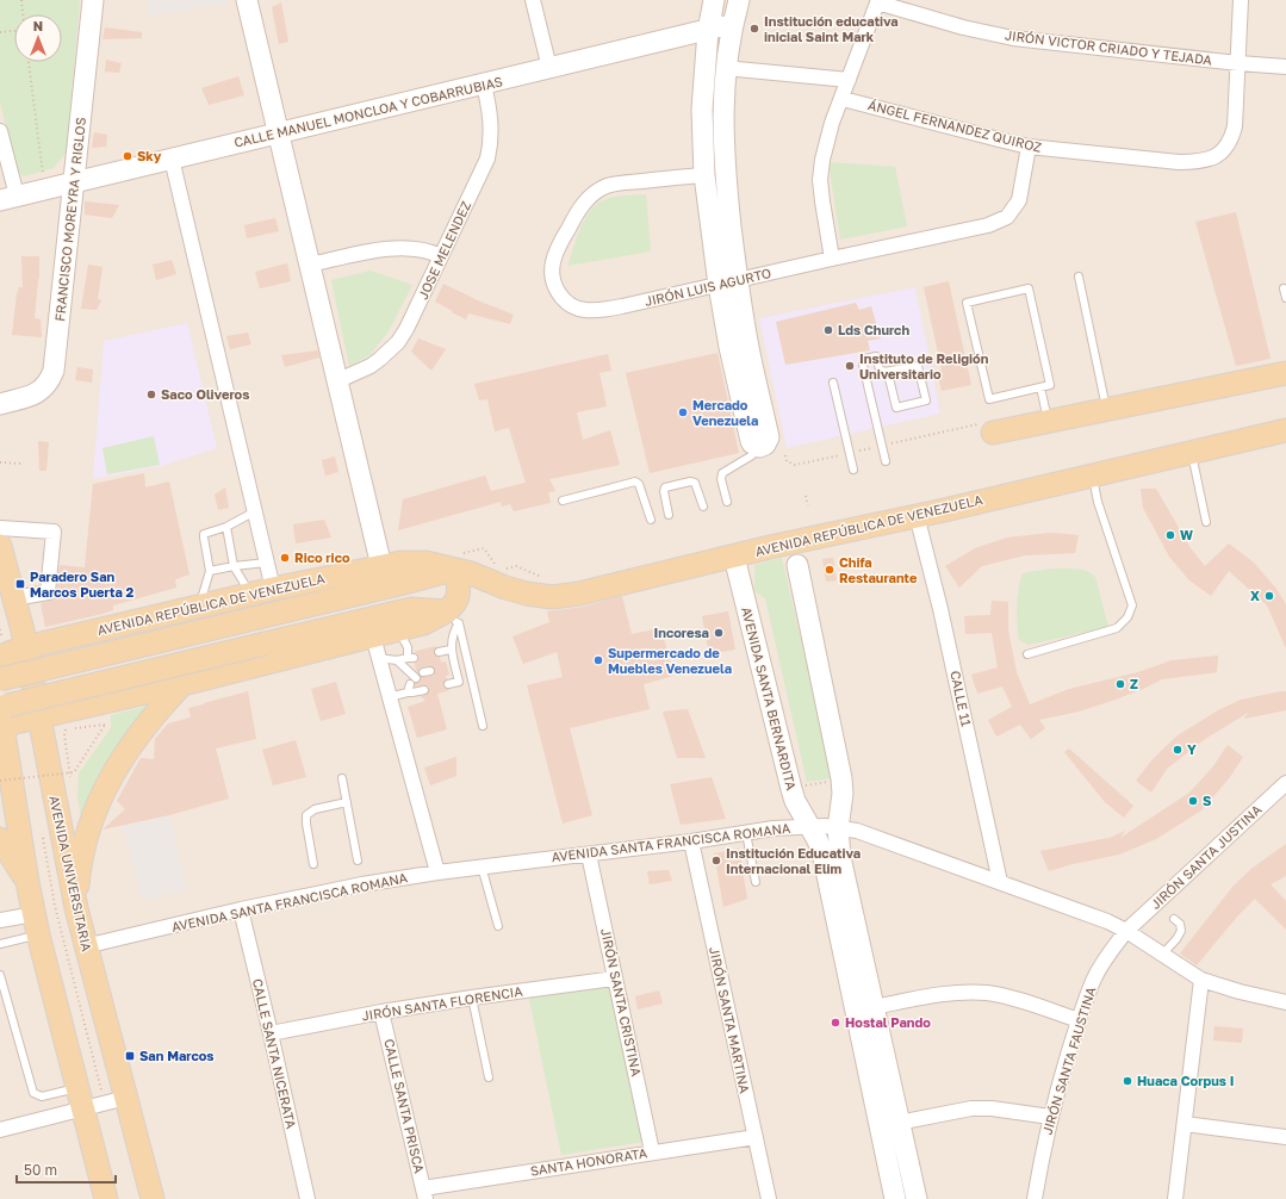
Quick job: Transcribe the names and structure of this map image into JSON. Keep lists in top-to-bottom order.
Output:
{
  "streets": {
    "main road": [
      "CALLE MANUEL MONCLOA Y COBARRUBIAS",
      "FRANCISCO MOREYRA Y RIGLOS",
      "AVENIDA REPÚBLICA DE VENEZUELA",
      "AVENIDA SANTA BERNARDITA",
      "AVENIDA UNIVERSITARIA"
    ],
    "street": [
      "JIRÓN VICTOR CRIADO Y TEJADA",
      "ÁNGEL FERNANDEZ QUIROZ",
      "JOSE MELENDEZ",
      "JIRÓN LUIS AGURTO",
      "CALLE 11",
      "AVENIDA SANTA FRANCISCA ROMANA",
      "JIRÓN SANTA JUSTINA",
      "JIRÓN SANTA CRISTINA",
      "JIRÓN SANTA FLORENCIA",
      "JIRÓN SANTA MARTINA",
      "CALLE SANTA NICERATA",
      "JIRÓN SANTA FAUSTINA",
      "CALLE SANTA PRISCA",
      "SANTA HONORATA"
    ]
  },
  "crossings": [
    ["JIRÓN VICTOR CRIADO Y TEJADA", "ÁNGEL FERNANDEZ QUIROZ"],
    ["CALLE MANUEL MONCLOA Y COBARRUBIAS", "FRANCISCO MOREYRA Y RIGLOS"],
    ["CALLE MANUEL MONCLOA Y COBARRUBIAS", "JOSE MELENDEZ"],
    ["ÁNGEL FERNANDEZ QUIROZ", "JIRÓN LUIS AGURTO"],
    ["AVENIDA REPÚBLICA DE VENEZUELA", "AVENIDA SANTA BERNARDITA"],
    ["AVENIDA REPÚBLICA DE VENEZUELA", "CALLE 11"],
    ["AVENIDA REPÚBLICA DE VENEZUELA", "AVENIDA UNIVERSITARIA"],
    ["AVENIDA SANTA BERNARDITA", "AVENIDA SANTA FRANCISCA ROMANA"],
    ["CALLE 11", "AVENIDA SANTA FRANCISCA ROMANA"],
    ["AVENIDA SANTA FRANCISCA ROMANA", "JIRÓN SANTA JUSTINA"],
    ["AVENIDA SANTA FRANCISCA ROMANA", "AVENIDA UNIVERSITARIA"],
    ["AVENIDA SANTA FRANCISCA ROMANA", "JIRÓN SANTA CRISTINA"],
    ["AVENIDA SANTA FRANCISCA ROMANA", "JIRÓN SANTA MARTINA"],
    ["AVENIDA SANTA FRANCISCA ROMANA", "CALLE SANTA NICERATA"],
    ["AVENIDA SANTA FRANCISCA ROMANA", "JIRÓN SANTA FAUSTINA"],
    ["JIRÓN SANTA JUSTINA", "JIRÓN SANTA FAUSTINA"],
    ["JIRÓN SANTA CRISTINA", "JIRÓN SANTA FLORENCIA"],
    ["JIRÓN SANTA CRISTINA", "SANTA HONORATA"],
    ["JIRÓN SANTA FLORENCIA", "CALLE SANTA NICERATA"],
    ["JIRÓN SANTA FLORENCIA", "CALLE SANTA PRISCA"],
    ["JIRÓN SANTA MARTINA", "SANTA HONORATA"],
    ["CALLE SANTA PRISCA", "SANTA HONORATA"]
  ],
  "places": {
    "other": [
      "Institución educativa inicial Saint Mark",
      "Sky",
      "Lds Church",
      "Instituto de Religión Universitario",
      "Saco Oliveros",
      "Mercado Venezuela",
      "W",
      "Rico rico",
      "Chifa Restaurante",
      "X",
      "Incoresa",
      "Supermercado de Muebles Venezuela",
      "Z",
      "Y",
      "S",
      "Institución Educativa Internacional Elim",
      "Hostal Pando",
      "Huaca Corpus I"
    ],
    "transit": ["Paradero San Marcos Puerta 2", "San Marcos"]
  },
  "scale_bar": "50 m",
  "north": "top"
}
